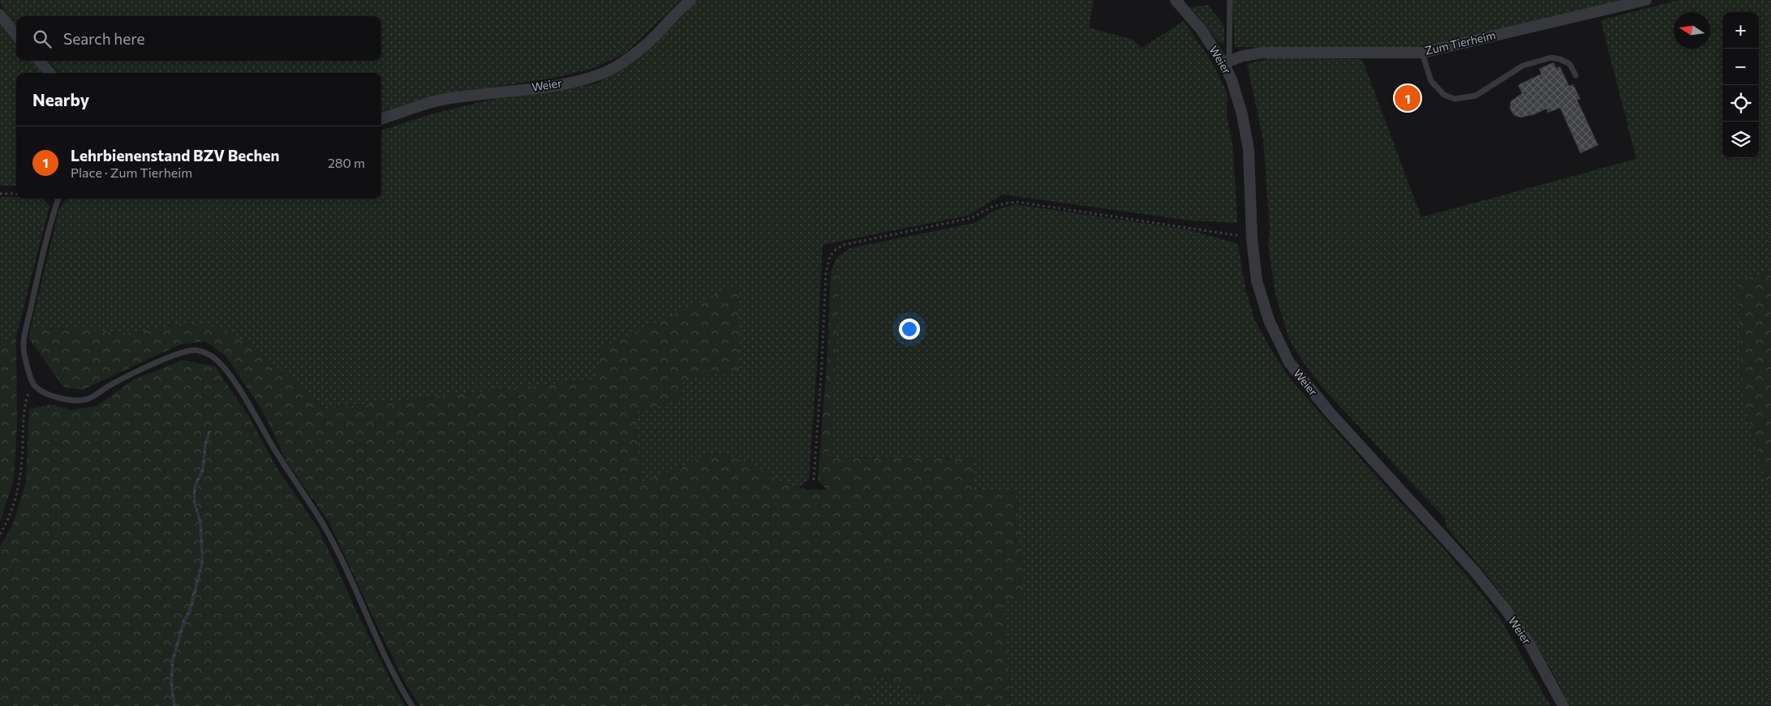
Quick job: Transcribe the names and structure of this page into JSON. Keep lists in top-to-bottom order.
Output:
{
  "streets": {
    "street": ["Zum Tierheim", "Weier"]
  },
  "crossings": [
    ["Zum Tierheim", "Weier"]
  ],
  "north": "left",
  "page": {
    "map_buttons": ["+", "−"],
    "search": "Search here",
    "heading": "Nearby",
    "pins": "1",
    "list": [
      {
        "mark": "1",
        "name": "Lehrbienenstand BZV Bechen",
        "note": "Place · Zum Tierheim",
        "value": "280 m"
      }
    ]
  }
}
